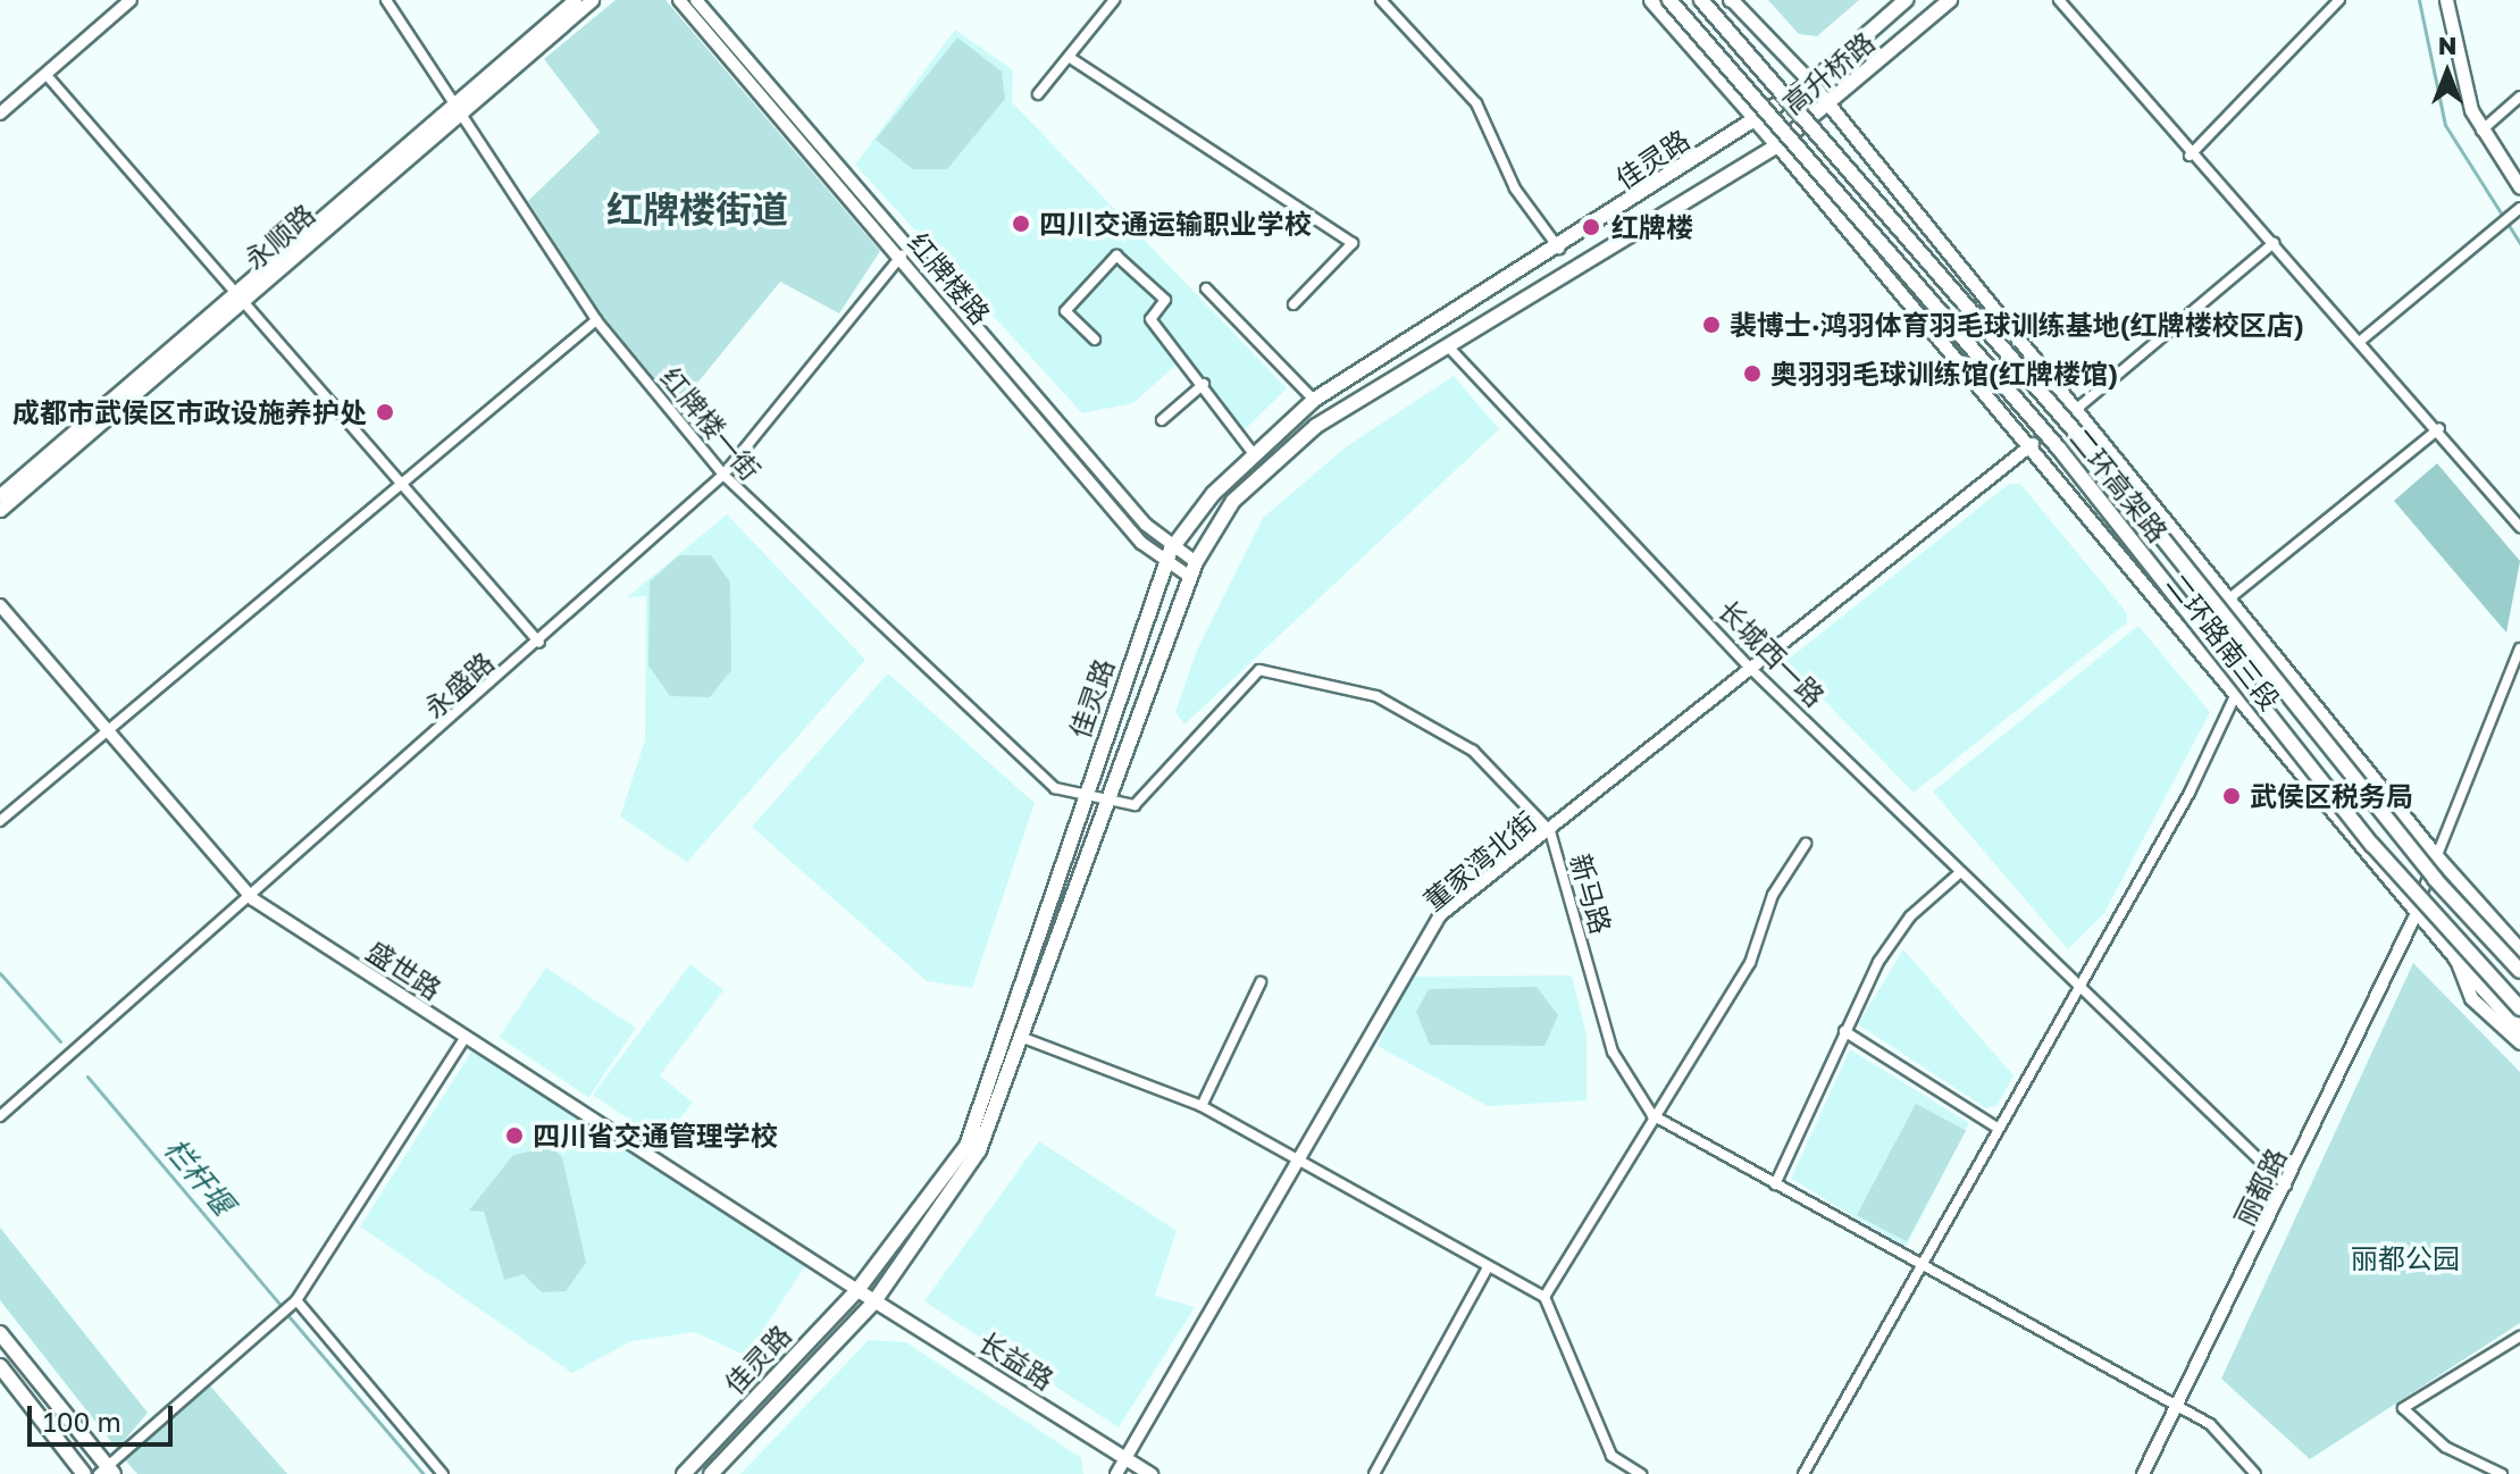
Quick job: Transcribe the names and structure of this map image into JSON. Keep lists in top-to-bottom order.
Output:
{
  "streets": {
    "main road": [
      "高升桥路",
      "佳灵路",
      "永顺路",
      "二环高架路",
      "二环路南三段",
      "长益路"
    ],
    "street": [
      "红牌楼路",
      "红牌楼一街",
      "长城西一路",
      "永盛路",
      "董家湾北街",
      "新马路",
      "盛世路",
      "丽都路"
    ]
  },
  "crossings": [
    ["高升桥路", "佳灵路"],
    ["高升桥路", "二环路南三段"],
    ["佳灵路", "红牌楼路"],
    ["佳灵路", "红牌楼一街"],
    ["佳灵路", "二环路南三段"],
    ["佳灵路", "长城西一路"],
    ["佳灵路", "新马路"],
    ["佳灵路", "盛世路"],
    ["佳灵路", "长益路"],
    ["永顺路", "红牌楼一街"],
    ["红牌楼路", "永盛路"],
    ["红牌楼一街", "永盛路"],
    ["红牌楼一街", "新马路"],
    ["二环路南三段", "董家湾北街"],
    ["二环路南三段", "丽都路"],
    ["长城西一路", "董家湾北街"],
    ["长城西一路", "丽都路"],
    ["永盛路", "盛世路"],
    ["董家湾北街", "新马路"],
    ["董家湾北街", "长益路"],
    ["新马路", "丽都路"],
    ["盛世路", "长益路"]
  ],
  "districts": ["红牌楼街道"],
  "water": ["栏杆堰"],
  "parks": ["丽都公园"],
  "places": [
    "四川交通运输职业学校",
    "红牌楼",
    "裴博士·鸿羽体育羽毛球训练基地(红牌楼校区店)",
    "奥羽羽毛球训练馆(红牌楼馆)",
    "成都市武侯区市政设施养护处",
    "武侯区税务局",
    "四川省交通管理学校"
  ],
  "scale_bar": "100 m",
  "north": "top"
}
